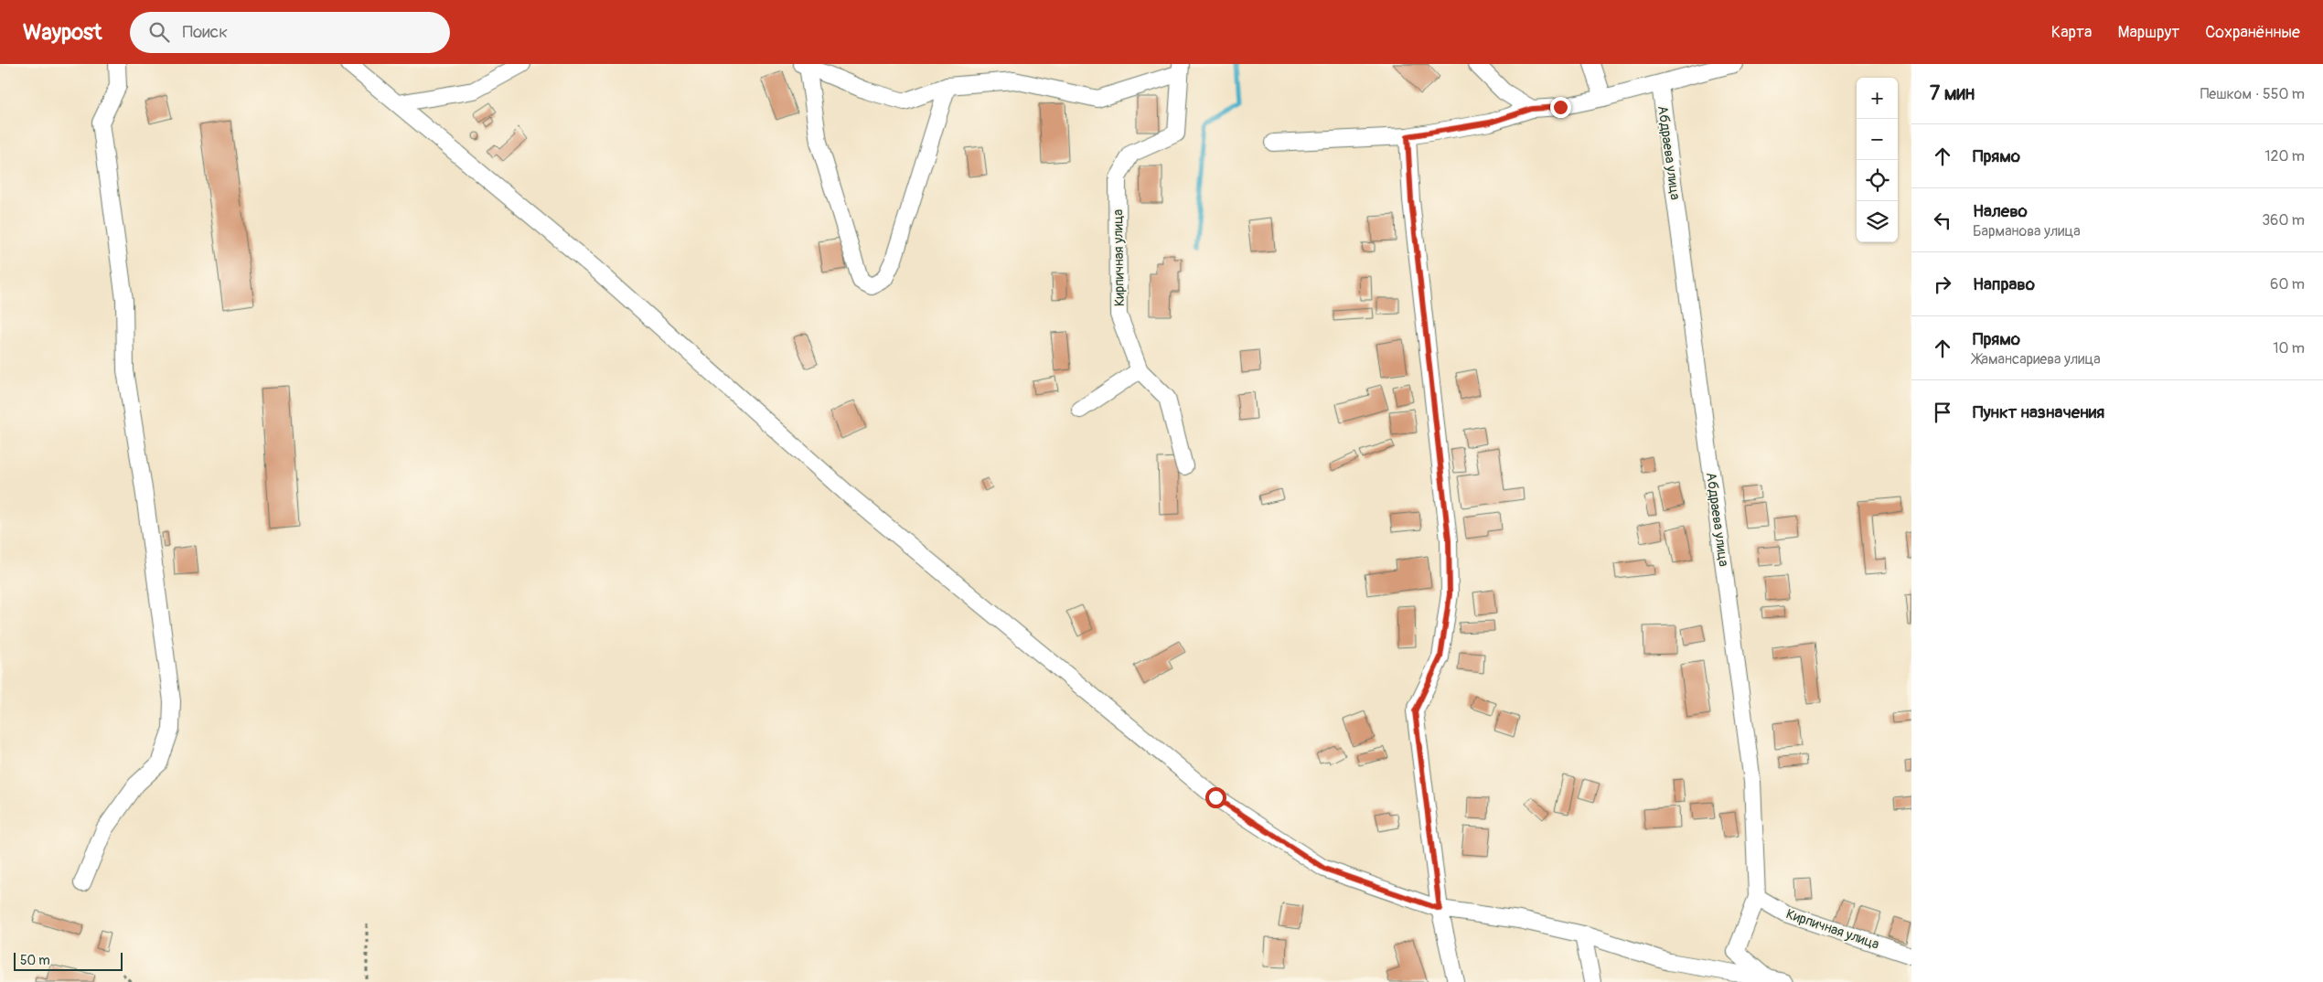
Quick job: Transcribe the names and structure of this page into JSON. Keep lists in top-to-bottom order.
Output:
{
  "streets": {
    "street": ["Абдраева улица", "Кирпичная улица"]
  },
  "crossings": [
    ["Абдраева улица", "Кирпичная улица"]
  ],
  "scale_bar": "50 m",
  "page": {
    "header": "Waypost",
    "search": "Поиск",
    "nav": ["Карта", "Маршрут", "Сохранённые"],
    "heading": ["7 мин", "Пешком · 550 m"],
    "map_buttons": ["+", "−"],
    "list": [
      ["Прямо", "120 m"],
      ["Налево", "Барманова улица", "360 m"],
      ["Направо", "60 m"],
      ["Прямо", "Жамансариева улица", "10 m"],
      "Пункт назначения"
    ],
    "scale": "50 m"
  }
}
